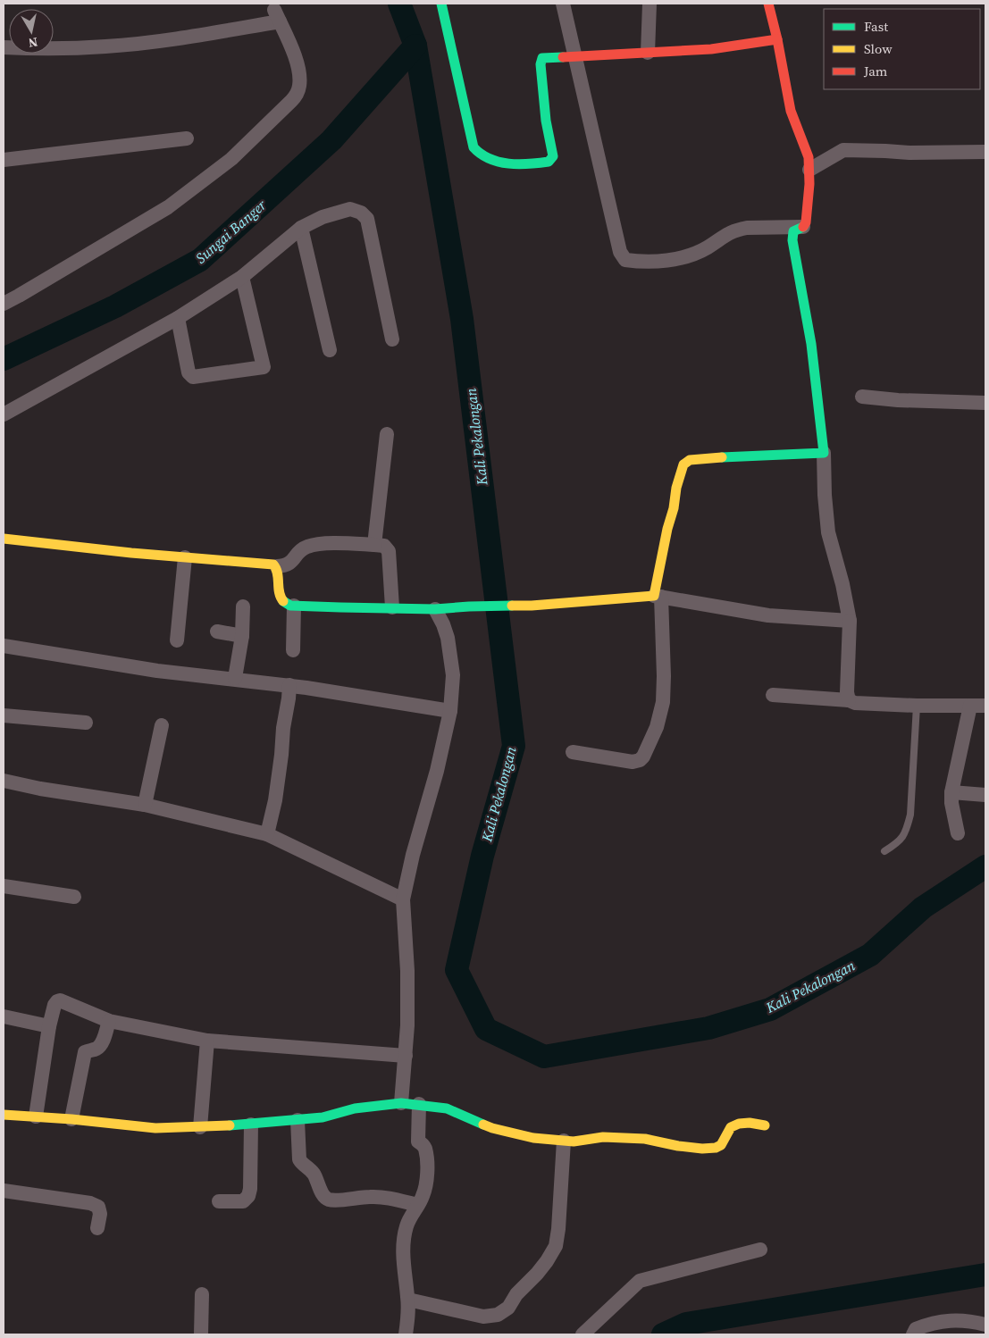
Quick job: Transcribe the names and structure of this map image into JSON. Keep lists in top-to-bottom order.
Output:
{
  "water": ["Sungai Banger", "Kali Pekalongan"],
  "legend": ["Fast", "Slow", "Jam"],
  "north": "bottom"
}
